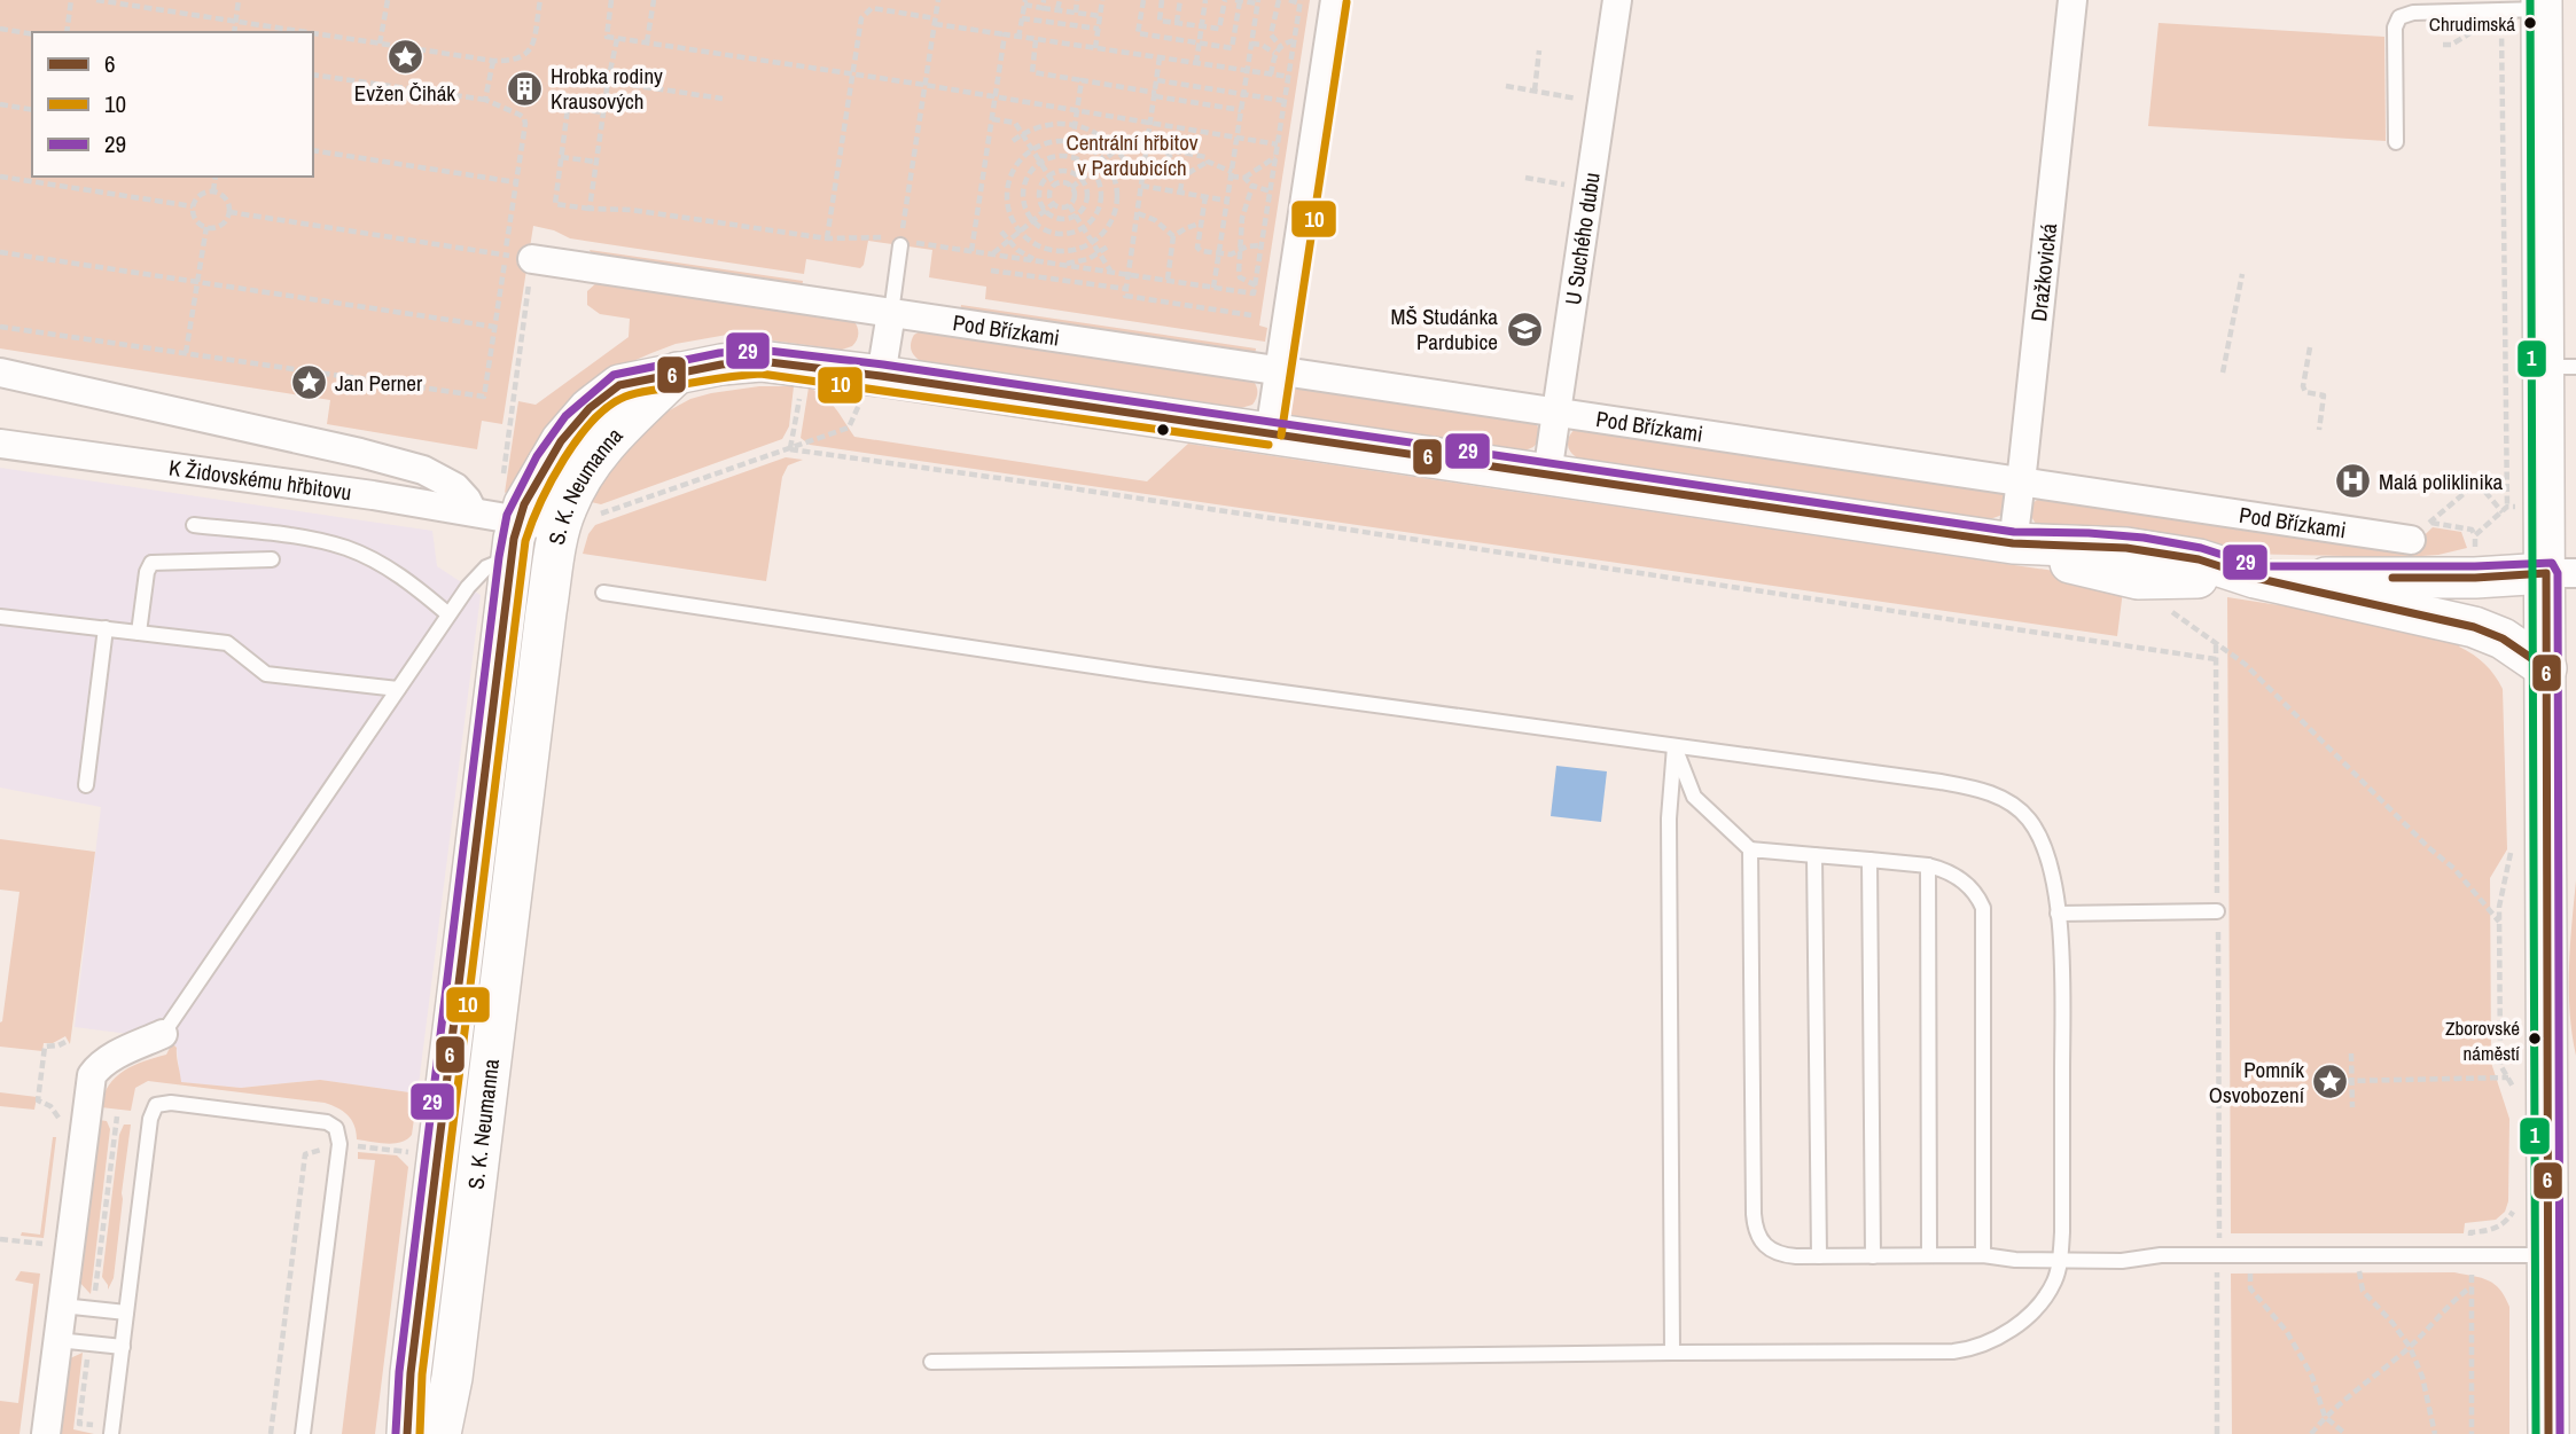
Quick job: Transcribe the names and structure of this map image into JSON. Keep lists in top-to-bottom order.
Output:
{
  "streets": {
    "street": [
      "U Suchého dubu",
      "Dražkovická",
      "Pod Břízkami",
      "K Židovskému hřbitovu",
      "S. K. Neumanna"
    ]
  },
  "crossings": [
    ["U Suchého dubu", "Pod Břízkami"],
    ["Dražkovická", "Pod Břízkami"],
    ["K Židovskému hřbitovu", "S. K. Neumanna"]
  ],
  "parks": ["Centrální hřbitov v Pardubicích"],
  "places": {
    "other": ["Chrudimská", "Zborovské náměstí"],
    "place": ["Evžen Čihák", "Jan Perner", "Pomník Osvobození"],
    "building": ["Hrobka rodiny Krausových"],
    "school or university": ["MŠ Studánka Pardubice"],
    "hospital": ["Malá poliklinika"]
  },
  "lines": [
    "transit line 1",
    "transit line 10",
    "transit line 29",
    "transit line 6"
  ],
  "legend": ["6", "10", "29"]
}
